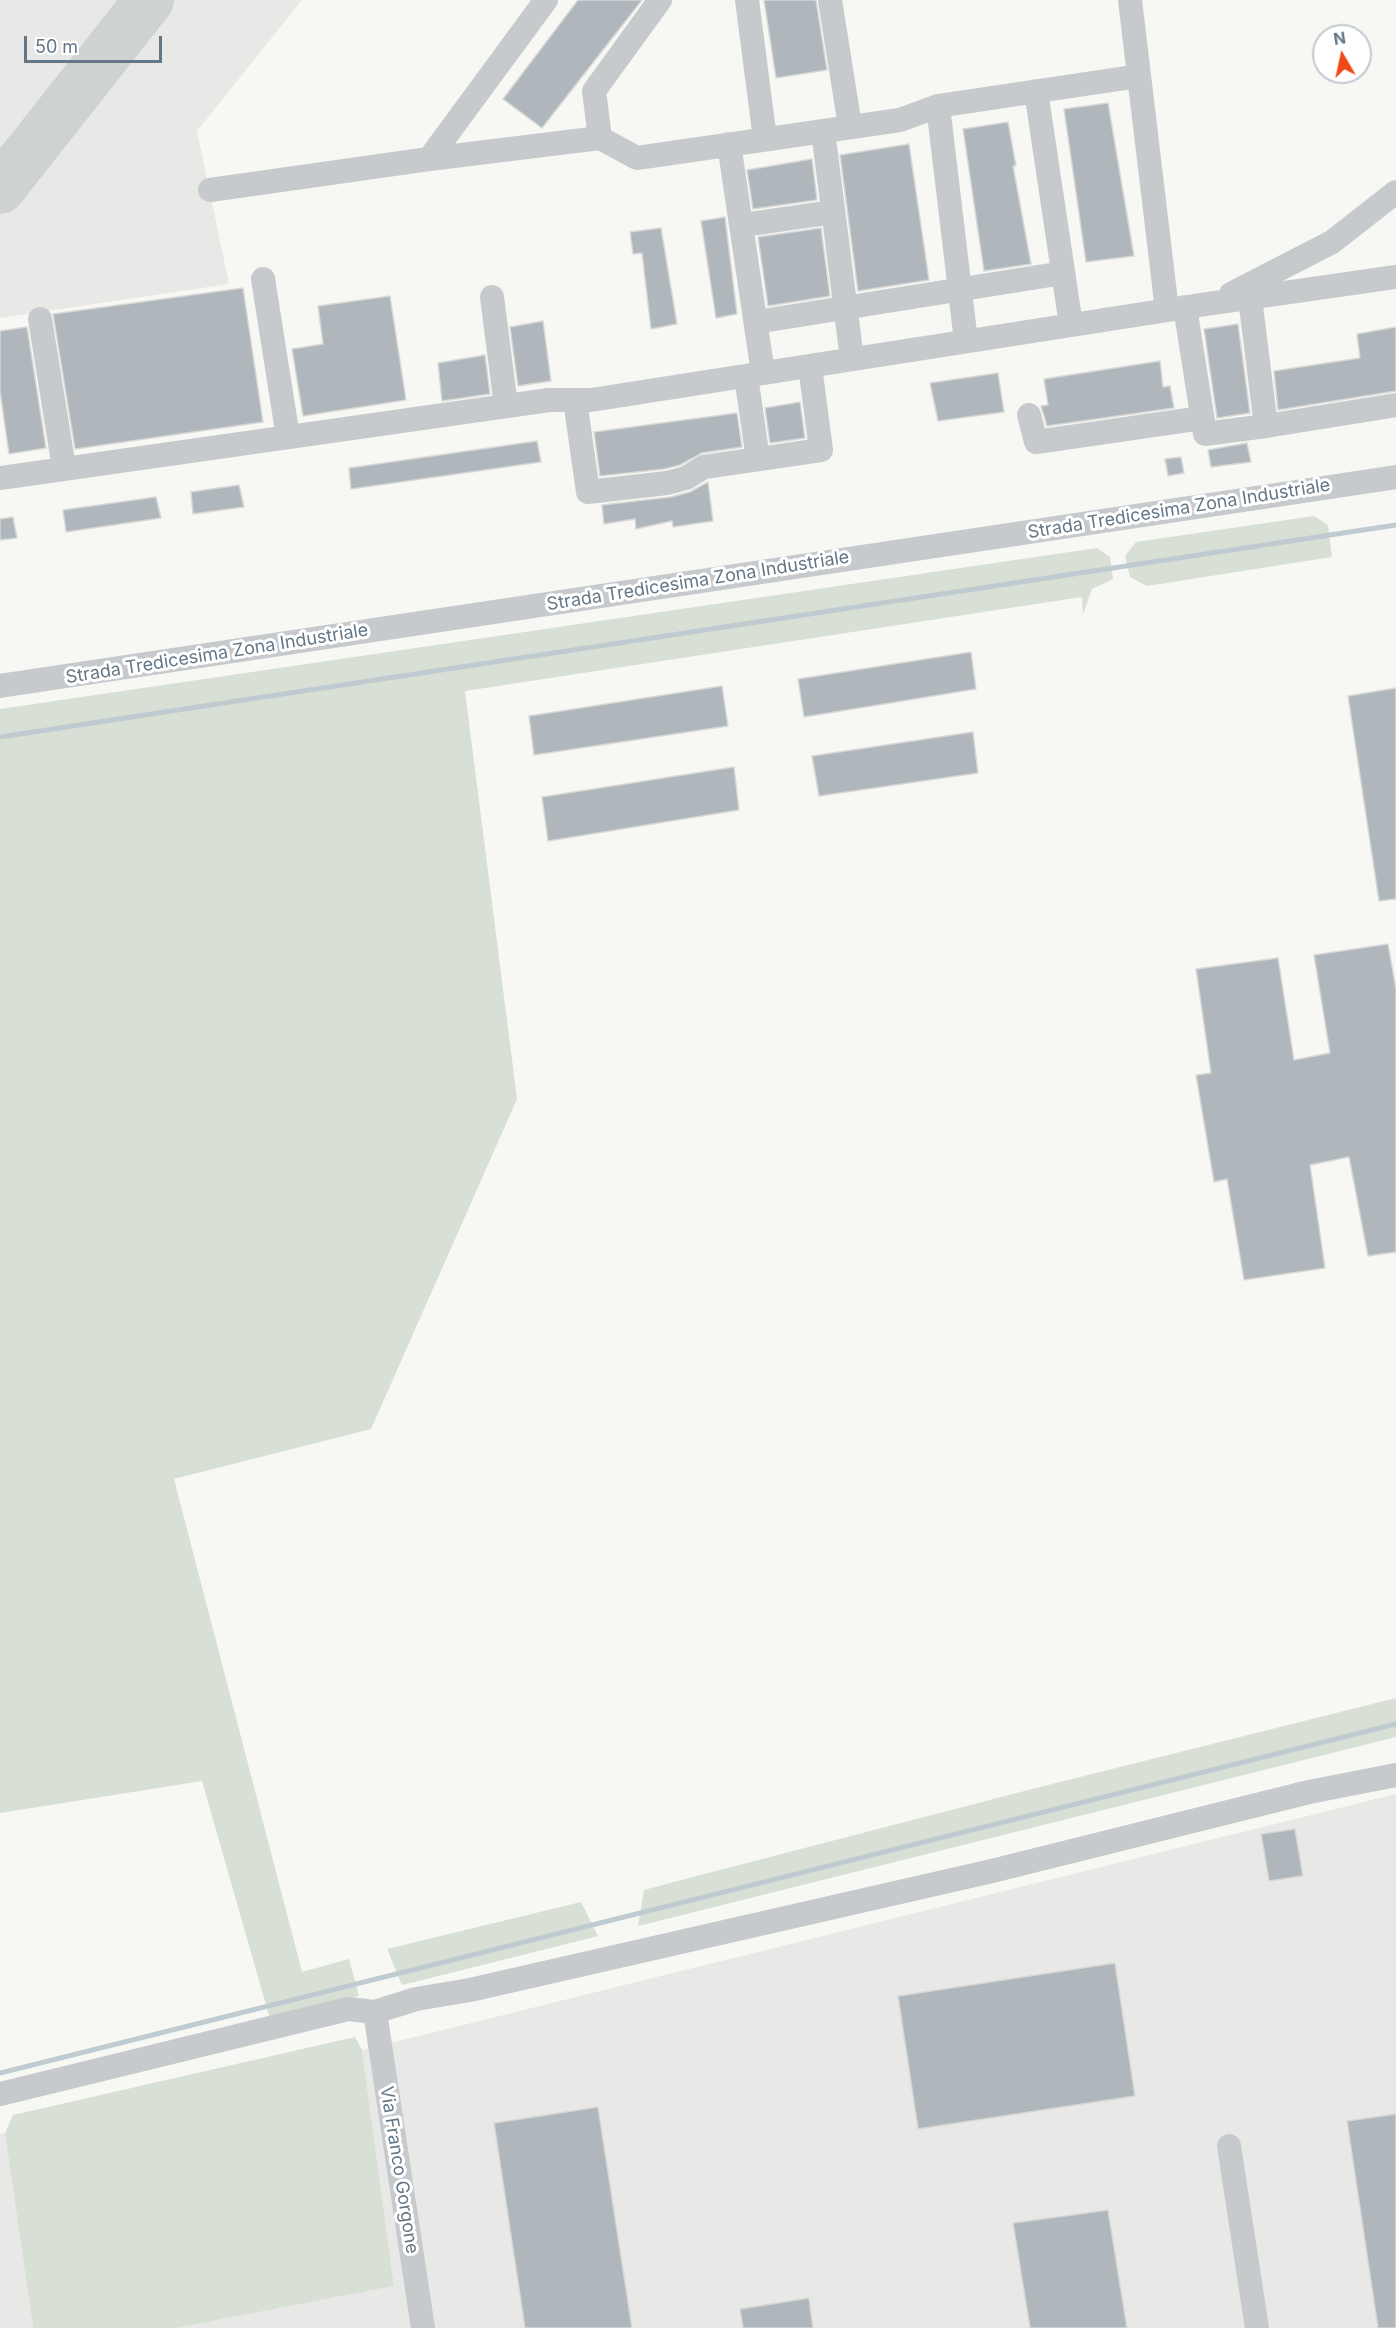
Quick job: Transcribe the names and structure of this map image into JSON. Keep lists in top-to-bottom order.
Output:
{
  "streets": {
    "street": ["Strada Tredicesima Zona Industriale", "Via Franco Gorgone"]
  },
  "scale_bar": "50 m",
  "north": "top"
}
